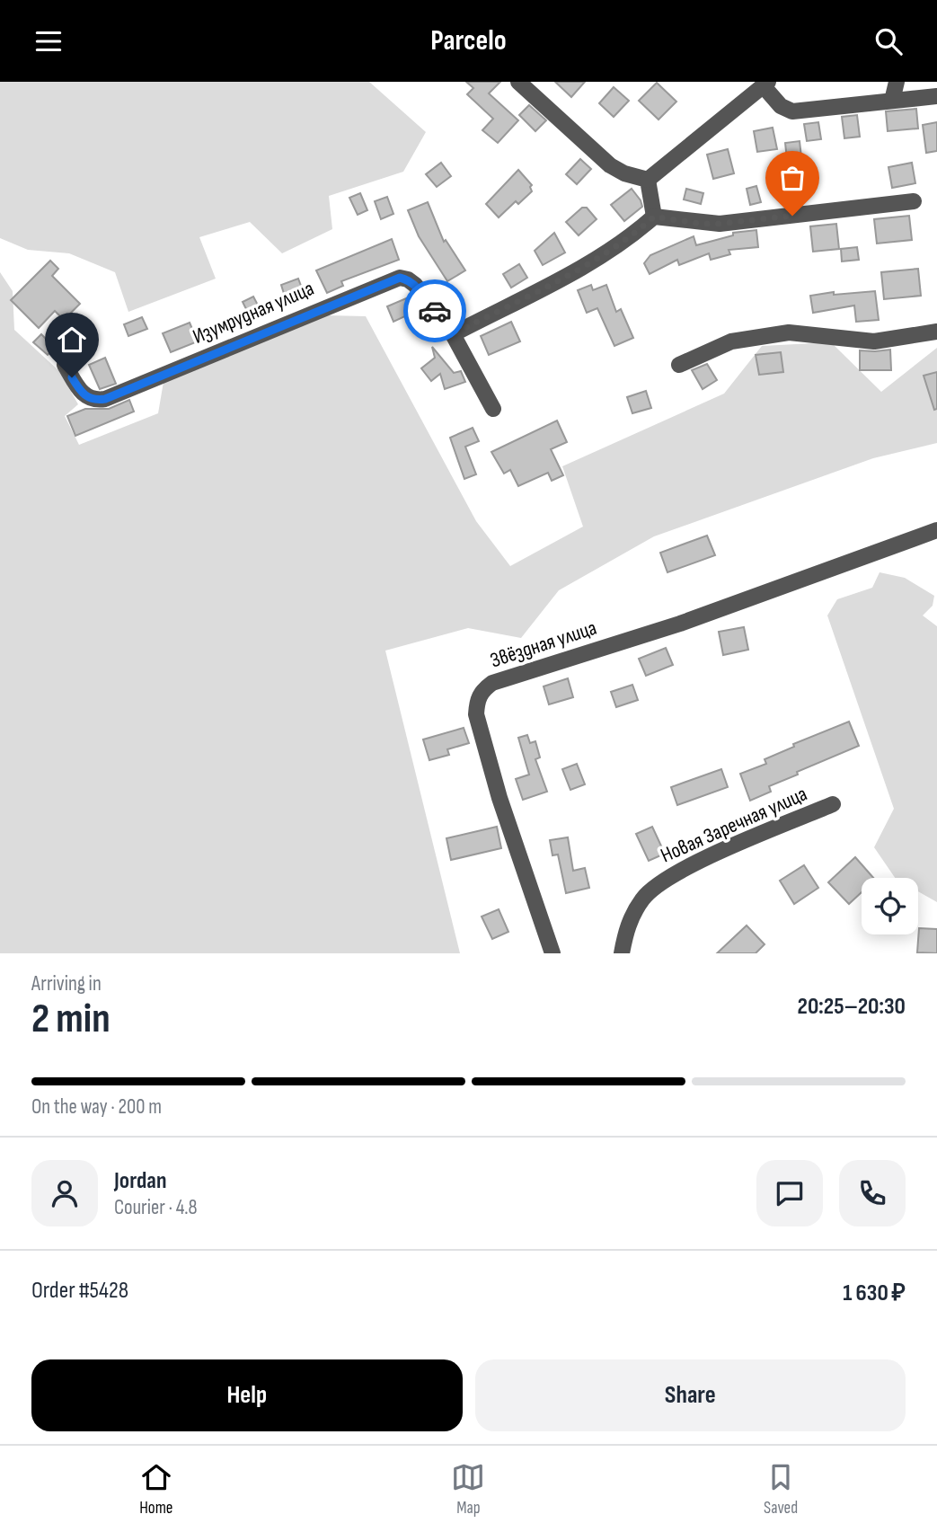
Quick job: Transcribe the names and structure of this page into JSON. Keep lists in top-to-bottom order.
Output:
{
  "streets": {
    "street": ["Изумрудная улица", "Звёздная улица", "Новая Заречная улица"]
  },
  "page": {
    "header": "Parcelo",
    "heading": ["2 min", "Arriving in", "20:25–20:30"],
    "panel": [
      "Jordan",
      "Courier · 4.8",
      "Order #5428",
      "1 630 ₽"
    ],
    "bar": "On the way · 200 m",
    "buttons": ["Help", "Share"],
    "tabs": ["Home", "Map", "Saved"]
  }
}
